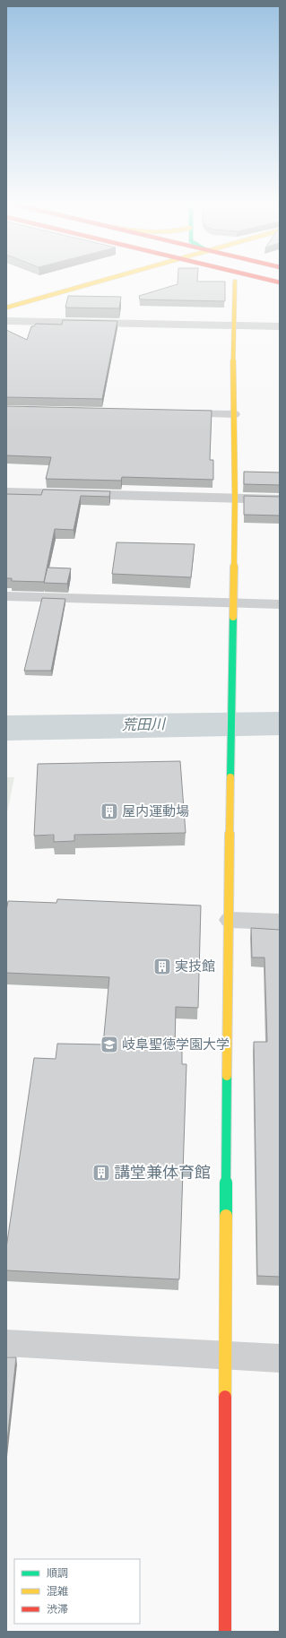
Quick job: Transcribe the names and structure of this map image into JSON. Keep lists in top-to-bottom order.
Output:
{
  "water": ["荒田川"],
  "places": {
    "building": ["屋内運動場", "実技館", "講堂兼体育館"],
    "school or university": ["岐阜聖徳学園大学"]
  },
  "legend": ["順調", "混雑", "渋滞"]
}
